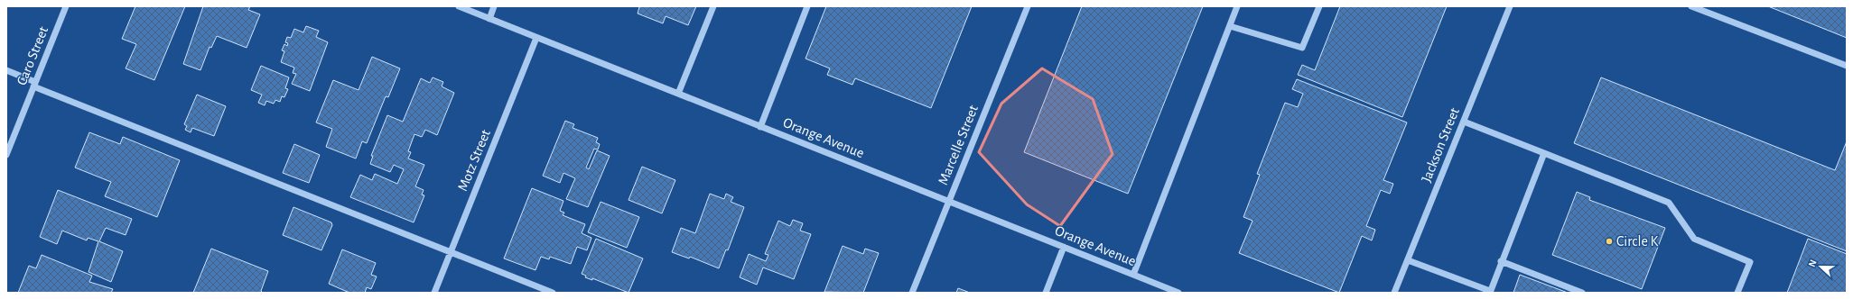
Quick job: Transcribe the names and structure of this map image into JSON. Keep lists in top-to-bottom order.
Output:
{
  "streets": {
    "street": [
      "Caro Street",
      "Orange Avenue",
      "Marcelle Street",
      "Jackson Street",
      "Motz Street"
    ]
  },
  "crossings": [
    ["Orange Avenue", "Marcelle Street"],
    ["Orange Avenue", "Motz Street"]
  ],
  "places": ["Circle K"],
  "north": "left"
}
